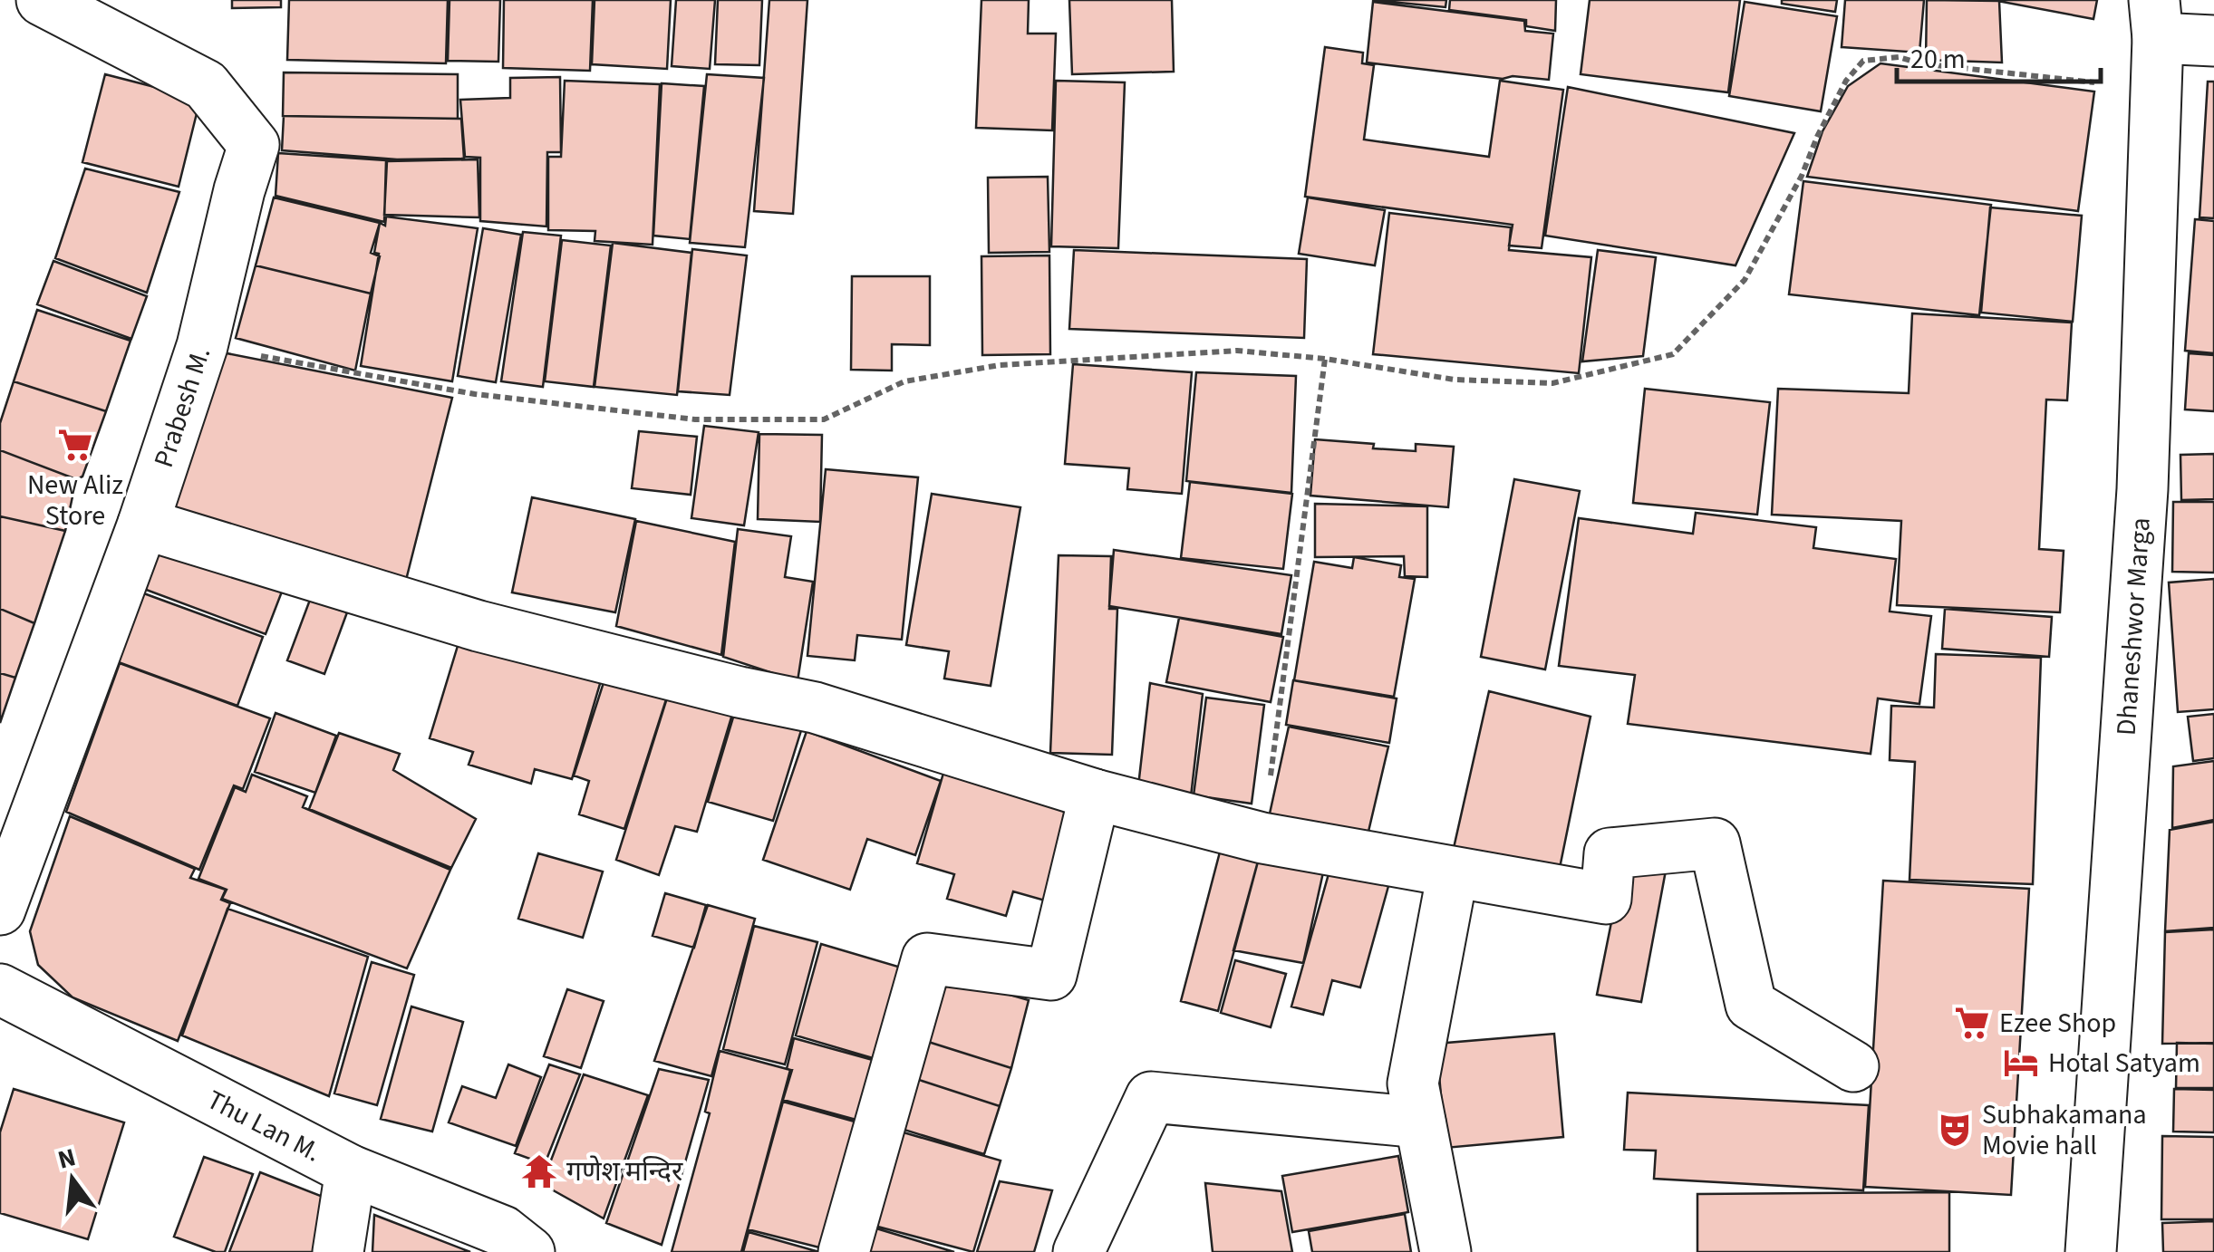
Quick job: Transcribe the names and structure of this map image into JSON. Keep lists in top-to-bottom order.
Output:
{
  "streets": {
    "street": ["Prabesh M.", "Dhaneshwor Marga", "Thu Lan M."]
  },
  "places": {
    "supermarket": ["New Aliz Store", "Ezee Shop"],
    "hotel": ["Hotal Satyam"],
    "theatre": ["Subhakamana Movie hall"],
    "temple": ["गणेश मन्दिर"]
  },
  "scale_bar": "20 m",
  "north": "top"
}
